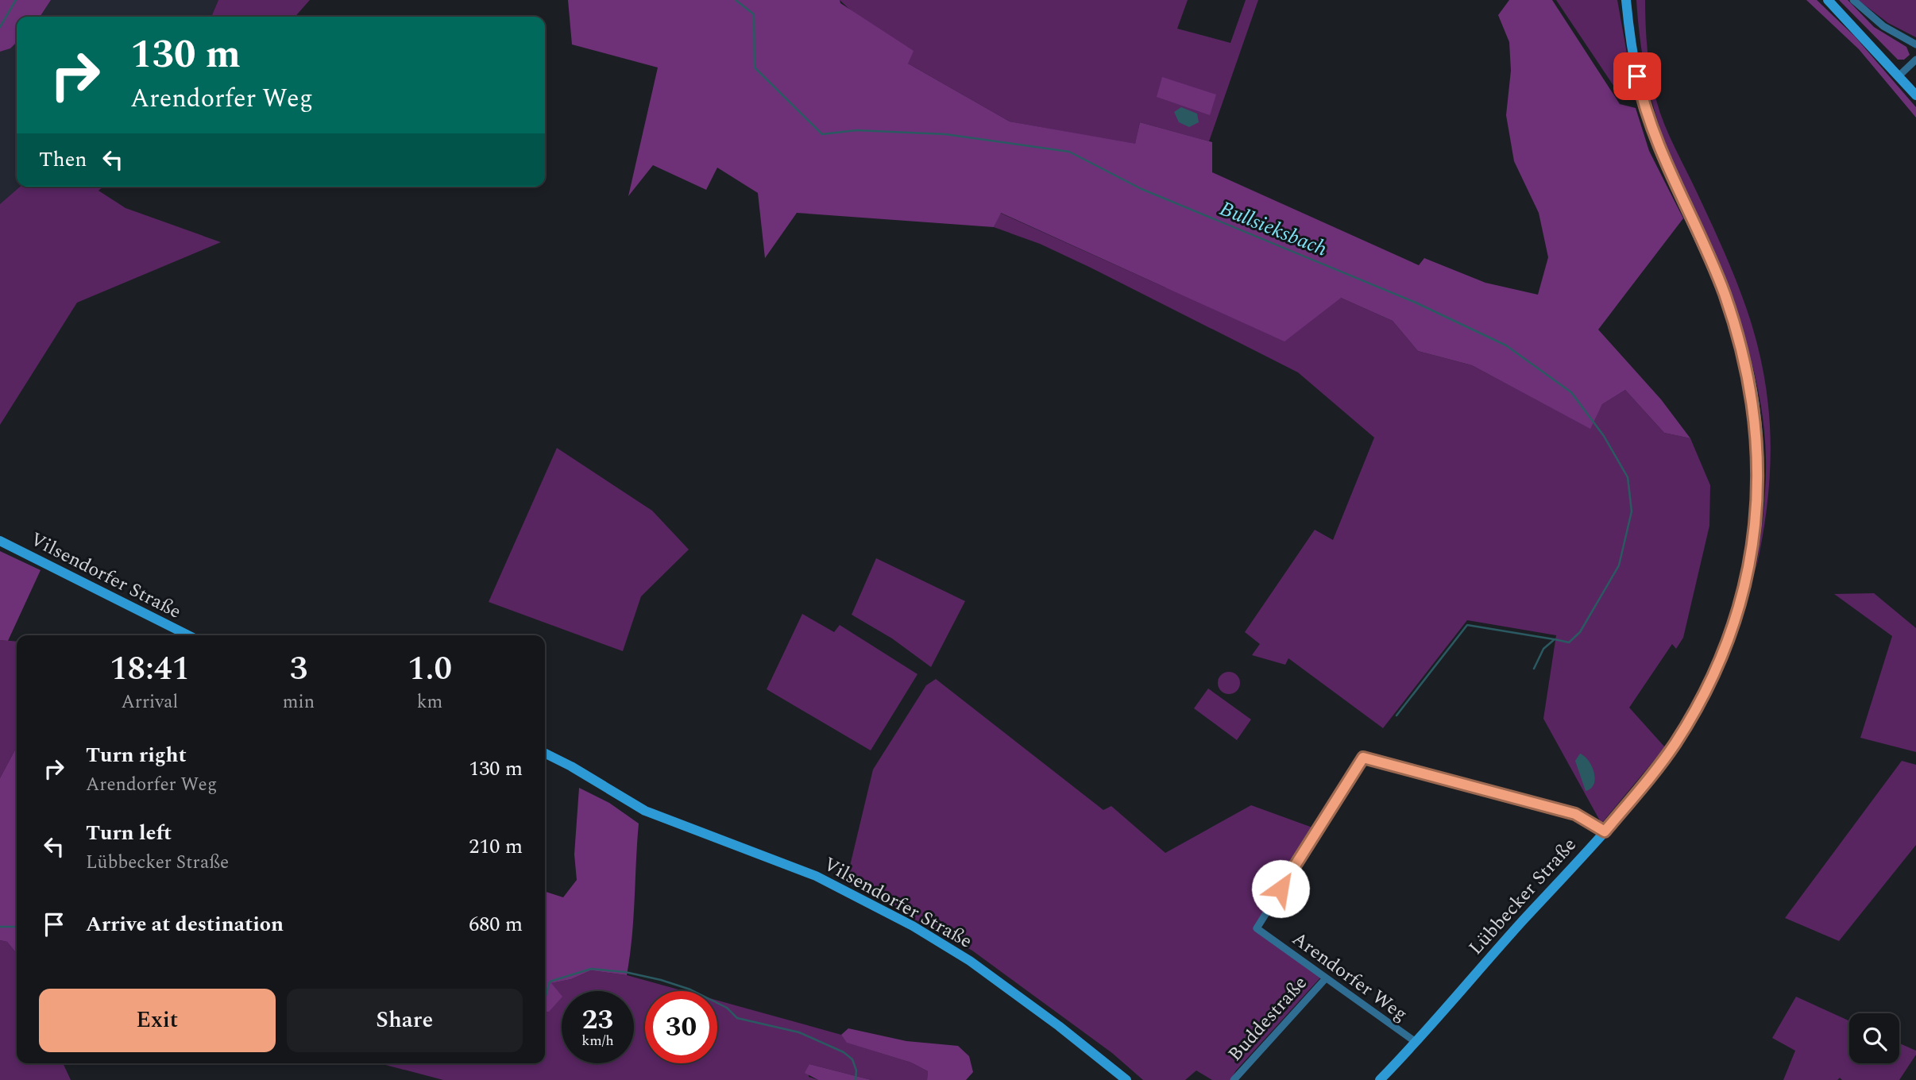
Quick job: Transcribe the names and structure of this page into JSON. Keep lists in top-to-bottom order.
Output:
{
  "streets": {
    "main road": ["Vilsendorfer Straße", "Lübbecker Straße"],
    "street": ["Arendorfer Weg", "Buddestraße"]
  },
  "crossings": [
    ["Lübbecker Straße", "Arendorfer Weg"],
    ["Arendorfer Weg", "Buddestraße"]
  ],
  "water": ["Bullsieksbach"],
  "page": {
    "turn": ["130 m", "Arendorfer Weg"],
    "then": "Then",
    "eta": [
      "18:41",
      "Arrival",
      "3",
      "min",
      "1.0",
      "km"
    ],
    "list": [
      {
        "name": "Turn right",
        "note": "Arendorfer Weg",
        "value": "130 m"
      },
      {
        "name": "Turn left",
        "note": "Lübbecker Straße",
        "value": "210 m"
      },
      {
        "name": "Arrive at destination",
        "value": "680 m"
      }
    ],
    "buttons": ["Exit", "Share"],
    "speed": "23 km/h",
    "limit": "30"
  }
}
